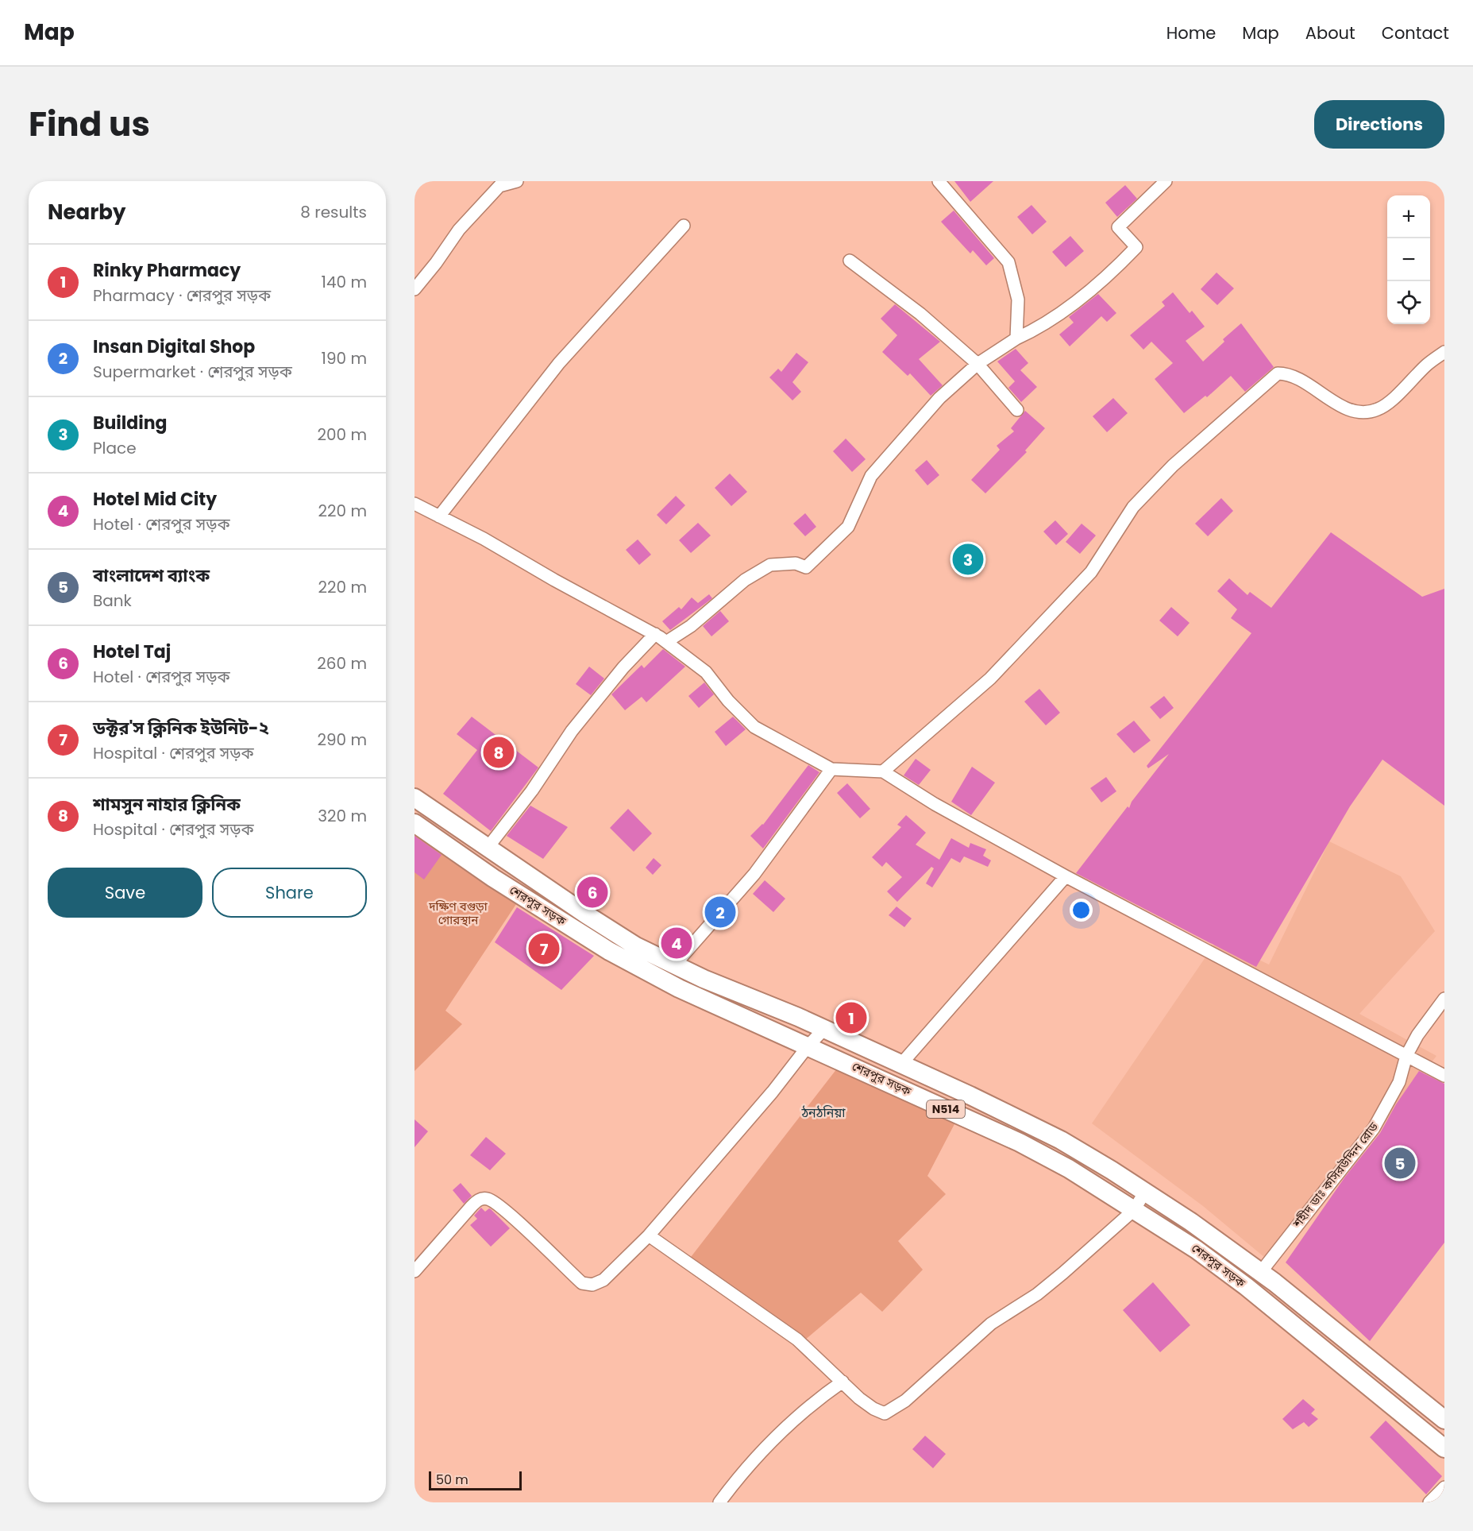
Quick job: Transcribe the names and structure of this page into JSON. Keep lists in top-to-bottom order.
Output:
{
  "streets": {
    "highway": ["শেরপুর সড়ক", "N514"],
    "street": ["শহীদ ডাঃ কসিরউদ্দিন রোড"]
  },
  "crossings": [
    ["শেরপুর সড়ক", "শহীদ ডাঃ কসিরউদ্দিন রোড"]
  ],
  "districts": ["ঠনঠনিয়া"],
  "parks": ["দক্ষিণ বগুড়া গোরস্থান"],
  "scale_bar": "50 m",
  "page": {
    "header": "Map",
    "nav": [
      "Home",
      "Map",
      "About",
      "Contact"
    ],
    "title": "Find us",
    "buttons": [
      "Directions",
      ["Save", "Share"]
    ],
    "heading": ["Nearby", "8 results"],
    "map_buttons": ["+", "−"],
    "list": [
      {
        "mark": "1",
        "name": "Rinky Pharmacy",
        "note": "Pharmacy · শেরপুর সড়ক",
        "value": "140 m"
      },
      {
        "mark": "2",
        "name": "Insan Digital Shop",
        "note": "Supermarket · শেরপুর সড়ক",
        "value": "190 m"
      },
      {
        "mark": "3",
        "name": "Building",
        "note": "Place",
        "value": "200 m"
      },
      {
        "mark": "4",
        "name": "Hotel Mid City",
        "note": "Hotel · শেরপুর সড়ক",
        "value": "220 m"
      },
      {
        "mark": "5",
        "name": "বাংলাদেশ ব্যাংক",
        "note": "Bank",
        "value": "220 m"
      },
      {
        "mark": "6",
        "name": "Hotel Taj",
        "note": "Hotel · শেরপুর সড়ক",
        "value": "260 m"
      },
      {
        "mark": "7",
        "name": "ডক্টর'স ক্লিনিক ইউনিট-২",
        "note": "Hospital · শেরপুর সড়ক",
        "value": "290 m"
      },
      {
        "mark": "8",
        "name": "শামসুন নাহার ক্লিনিক",
        "note": "Hospital · শেরপুর সড়ক",
        "value": "320 m"
      }
    ],
    "pins": [
      "3",
      "8",
      "6",
      "2",
      "4",
      "7",
      "1",
      "5"
    ],
    "scale": "50 m"
  }
}
